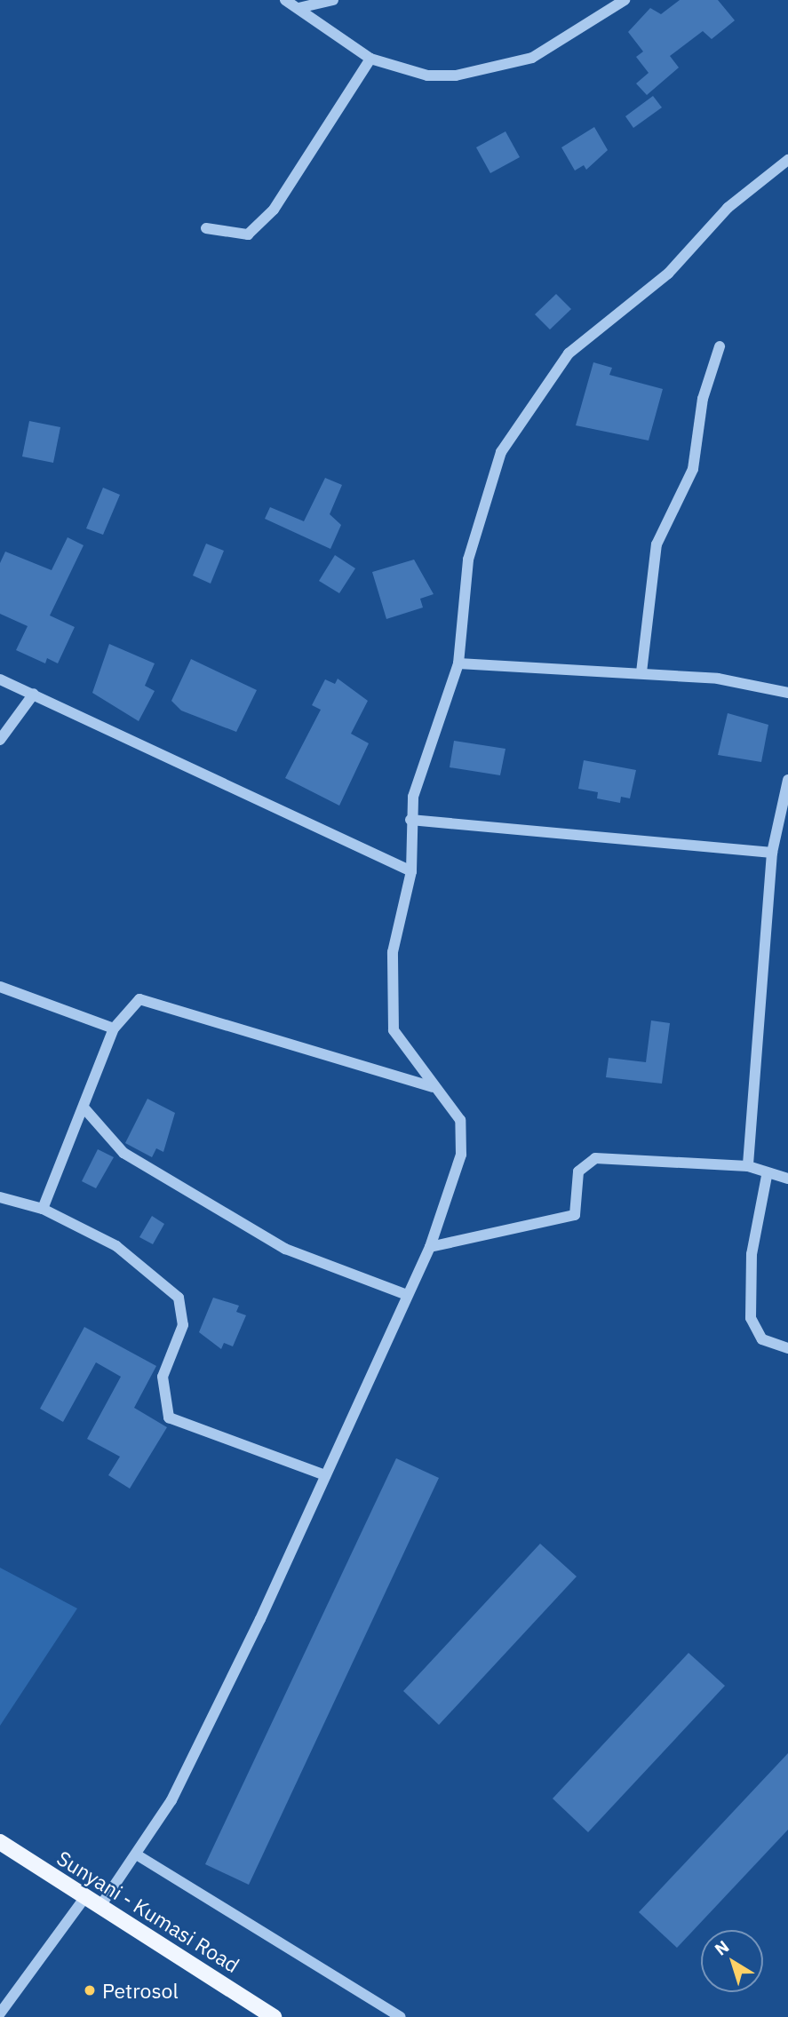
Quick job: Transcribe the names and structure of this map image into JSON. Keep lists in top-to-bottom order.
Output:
{
  "streets": {
    "main road": ["Sunyani - Kumasi Road"]
  },
  "places": ["Petrosol"],
  "north": "top left"
}
